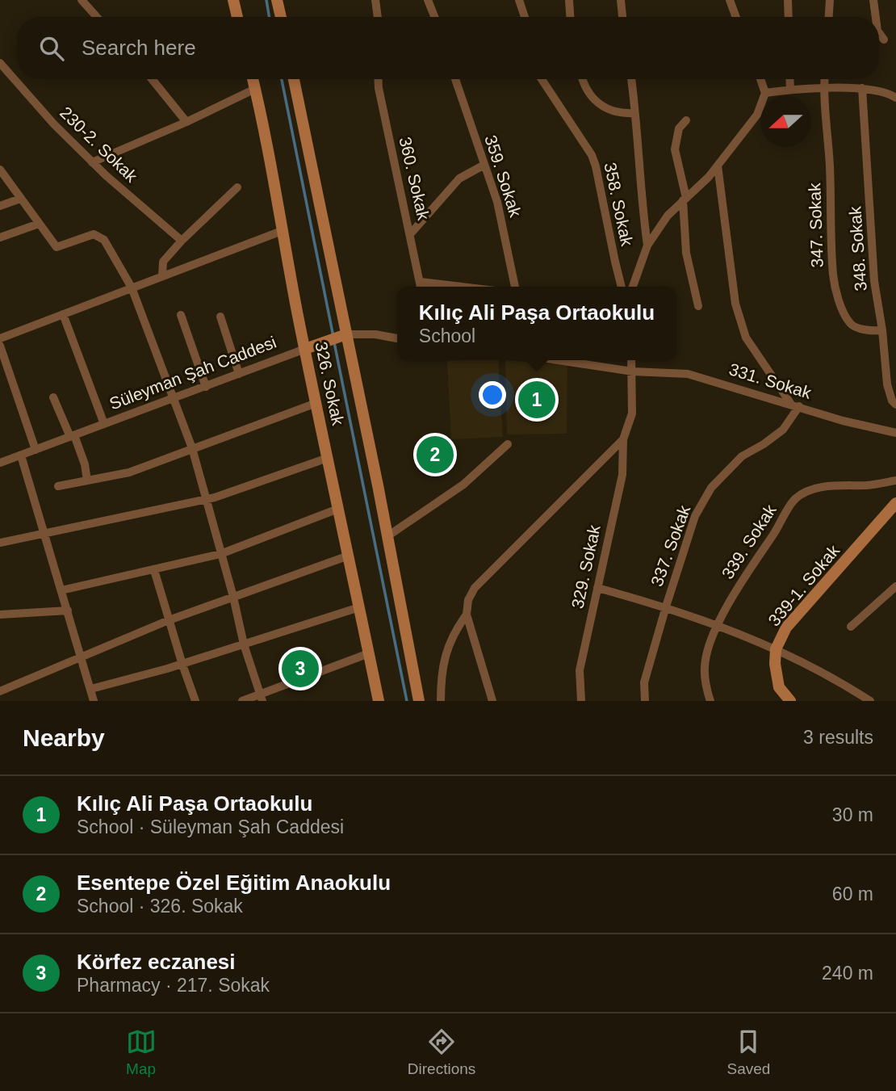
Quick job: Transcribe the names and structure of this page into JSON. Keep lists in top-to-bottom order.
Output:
{
  "streets": {
    "street": [
      "230-2. Sokak",
      "359. Sokak",
      "360. Sokak",
      "358. Sokak",
      "347. Sokak",
      "348. Sokak",
      "Süleyman Şah Caddesi",
      "331. Sokak",
      "326. Sokak",
      "339. Sokak",
      "337. Sokak",
      "329. Sokak",
      "339-1. Sokak"
    ]
  },
  "crossings": [
    ["347. Sokak", "348. Sokak"],
    ["Süleyman Şah Caddesi", "326. Sokak"],
    ["331. Sokak", "337. Sokak"]
  ],
  "north": "left",
  "page": {
    "search": "Search here",
    "popup": ["Kılıç Ali Paşa Ortaokulu", "School"],
    "pins": ["1", "2", "3"],
    "heading": ["Nearby", "3 results"],
    "list": [
      {
        "mark": "1",
        "name": "Kılıç Ali Paşa Ortaokulu",
        "note": "School · Süleyman Şah Caddesi",
        "value": "30 m"
      },
      {
        "mark": "2",
        "name": "Esentepe Özel Eğitim Anaokulu",
        "note": "School · 326. Sokak",
        "value": "60 m"
      },
      {
        "mark": "3",
        "name": "Körfez eczanesi",
        "note": "Pharmacy · 217. Sokak",
        "value": "240 m"
      }
    ],
    "nav": ["Map", "Directions", "Saved"]
  }
}
